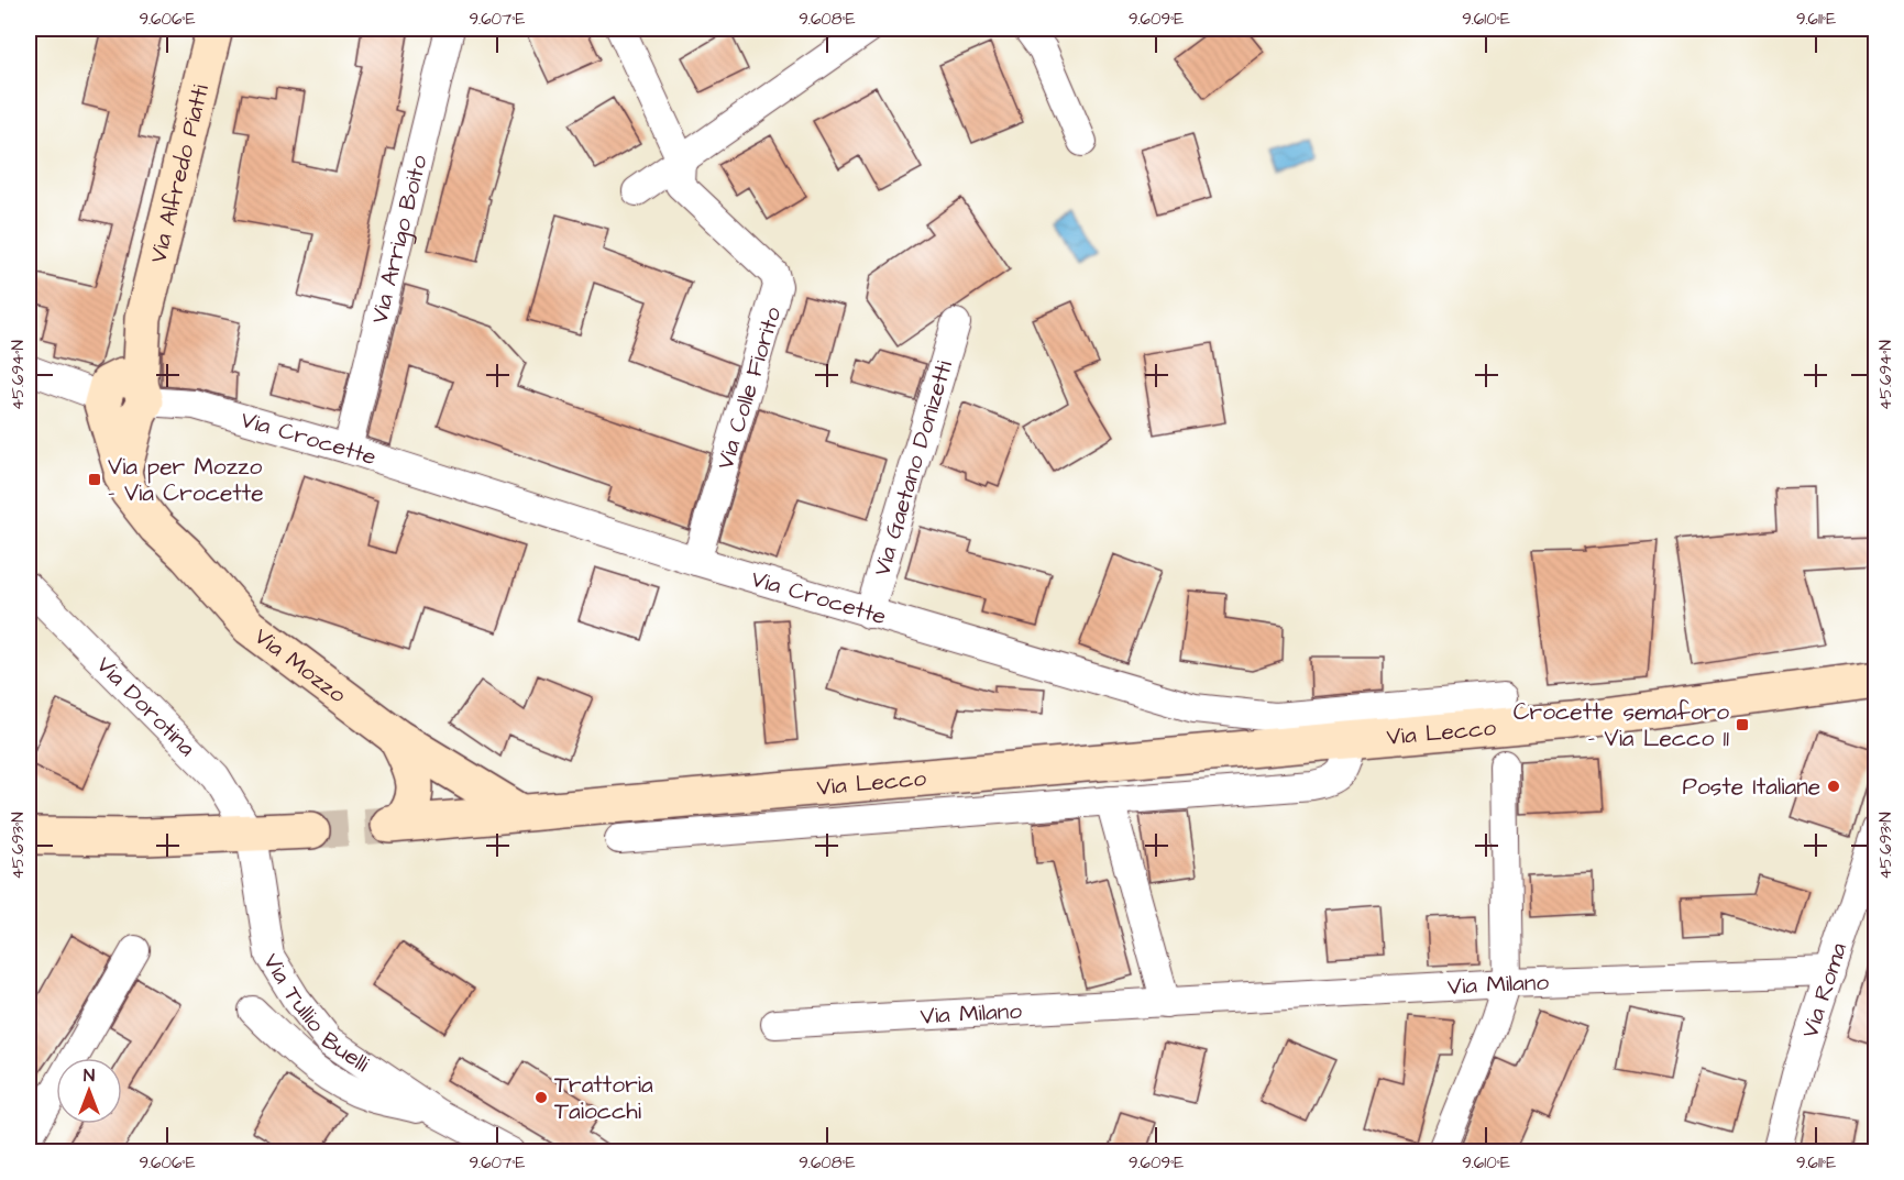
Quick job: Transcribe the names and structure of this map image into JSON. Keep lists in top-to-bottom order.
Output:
{
  "streets": {
    "main road": ["Via Alfredo Piatti", "Via Mozzo", "Via Lecco"],
    "street": [
      "Via Arrigo Boito",
      "Via Colle Fiorito",
      "Via Crocette",
      "Via Gaetano Donizetti",
      "Via Dorotina",
      "Via Milano",
      "Via Roma",
      "Via Tullio Buelli"
    ]
  },
  "crossings": [
    ["Via Alfredo Piatti", "Via Crocette"],
    ["Via Alfredo Piatti", "Via Mozzo"],
    ["Via Arrigo Boito", "Via Crocette"],
    ["Via Colle Fiorito", "Via Crocette"],
    ["Via Crocette", "Via Gaetano Donizetti"],
    ["Via Crocette", "Via Mozzo"],
    ["Via Mozzo", "Via Lecco"],
    ["Via Dorotina", "Via Tullio Buelli"],
    ["Via Milano", "Via Roma"]
  ],
  "places": {
    "transit": ["Via per Mozzo - Via Crocette", "Crocette semaforo - Via Lecco 11"],
    "other": ["Poste Italiane", "Trattoria Taiocchi"]
  },
  "north": "top",
  "coordinates": [
    "9.606°E",
    "9.607°E",
    "9.608°E",
    "9.609°E",
    "9.610°E",
    "9.611°E",
    "45.694°N",
    "45.693°N"
  ]
}
